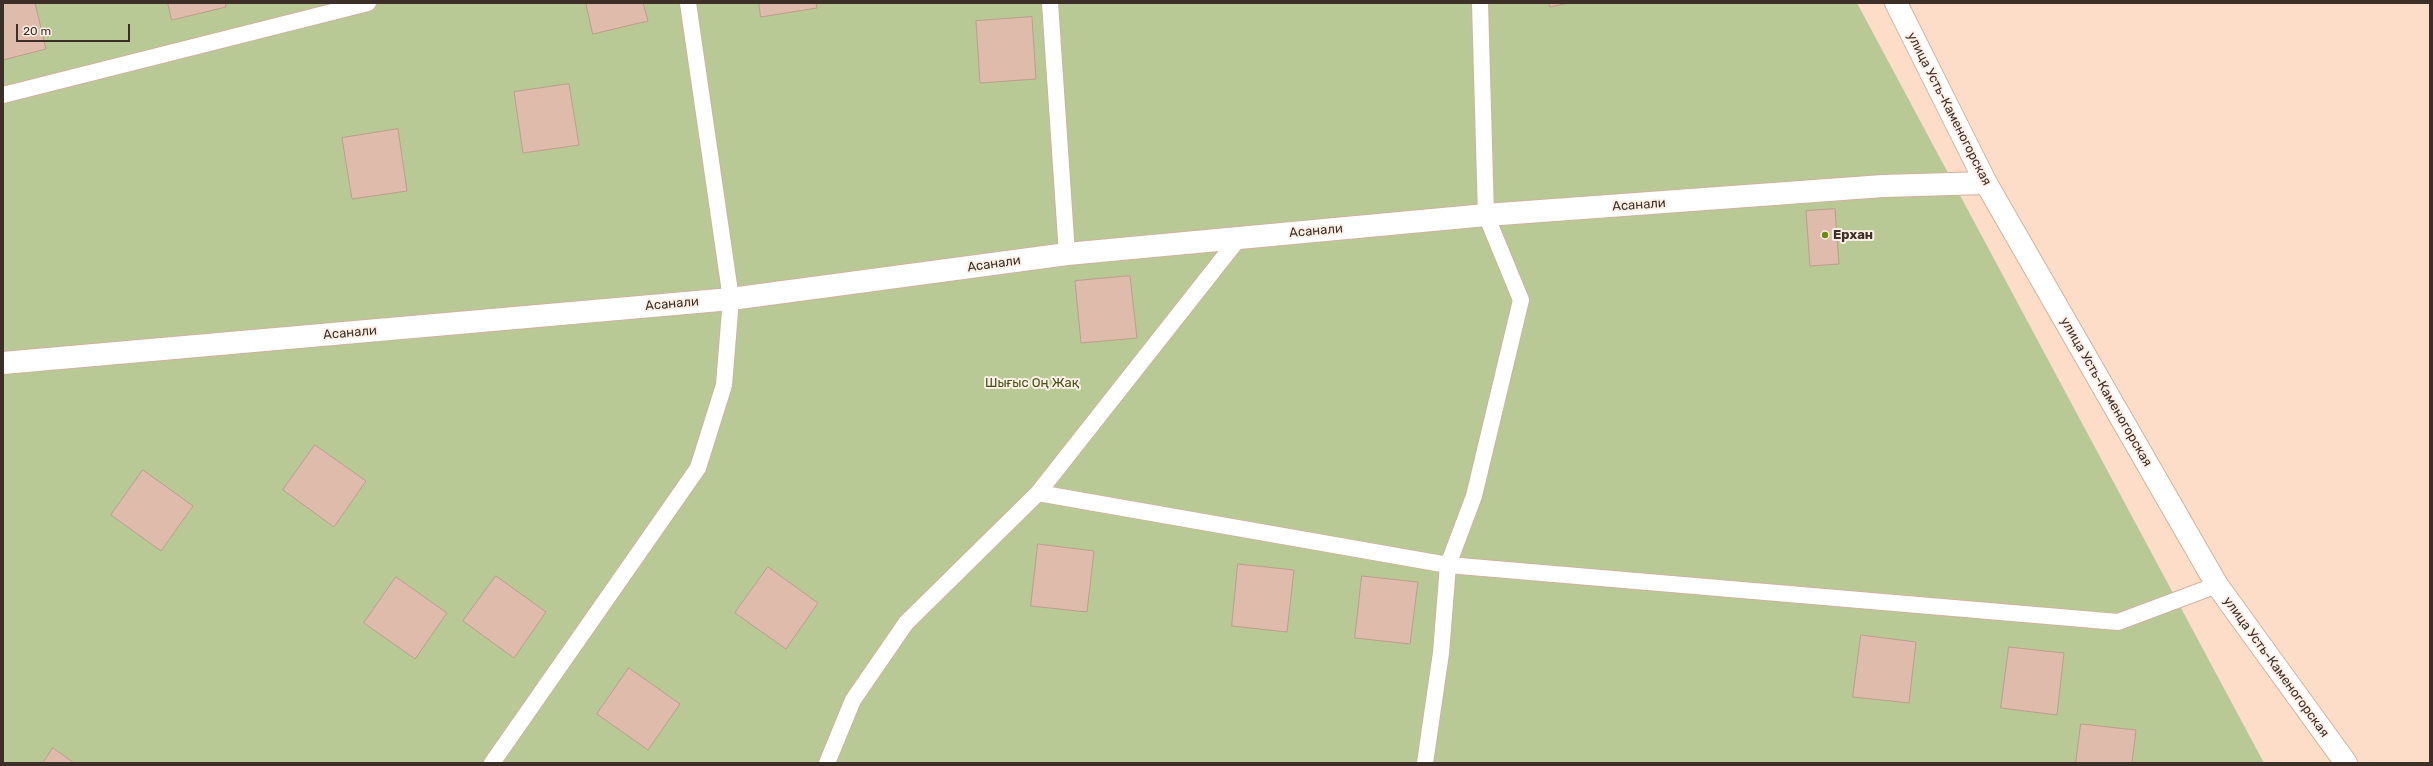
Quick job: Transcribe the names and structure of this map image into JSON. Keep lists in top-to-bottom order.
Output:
{
  "streets": {
    "street": ["улица Усть-Каменогорская", "Асанали"]
  },
  "crossings": [
    ["улица Усть-Каменогорская", "Асанали"]
  ],
  "parks": ["Шығыс Оң Жақ"],
  "places": ["Ерхан"],
  "scale_bar": "20 m"
}
